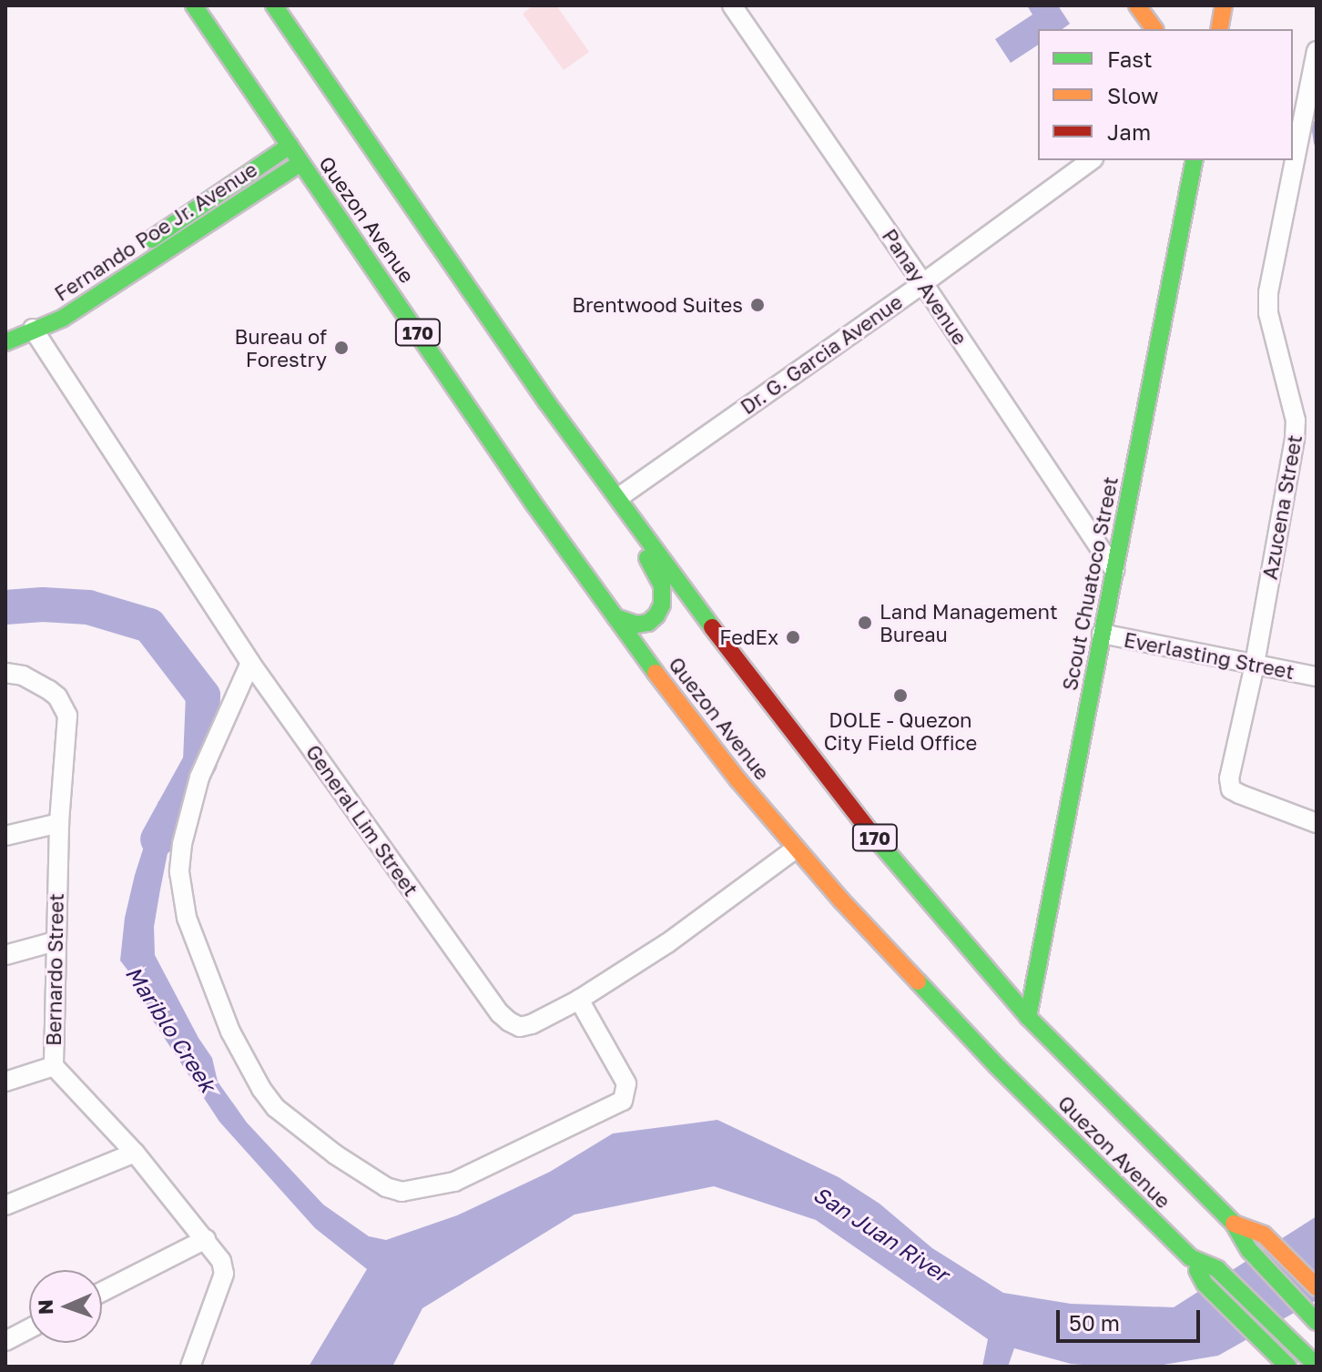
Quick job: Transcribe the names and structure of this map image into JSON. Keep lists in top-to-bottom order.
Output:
{
  "streets": {
    "main road": [
      "Quezon Avenue",
      "Fernando Poe Jr. Avenue",
      "170",
      "Scout Chuatoco Street"
    ],
    "street": [
      "Panay Avenue",
      "Dr. G. Garcia Avenue",
      "Azucena Street",
      "Everlasting Street",
      "General Lim Street",
      "Bernardo Street"
    ]
  },
  "crossings": [
    ["Quezon Avenue", "Fernando Poe Jr. Avenue"],
    ["Quezon Avenue", "Dr. G. Garcia Avenue"],
    ["Quezon Avenue", "Scout Chuatoco Street"],
    ["Quezon Avenue", "General Lim Street"],
    ["Fernando Poe Jr. Avenue", "General Lim Street"],
    ["Panay Avenue", "Dr. G. Garcia Avenue"],
    ["Panay Avenue", "Scout Chuatoco Street"],
    ["Azucena Street", "Everlasting Street"],
    ["Scout Chuatoco Street", "Everlasting Street"]
  ],
  "water": ["Mariblo Creek", "San Juan River"],
  "places": [
    "Brentwood Suites",
    "Bureau of Forestry",
    "Land Management Bureau",
    "FedEx",
    "DOLE - Quezon City Field Office"
  ],
  "legend": ["Fast", "Slow", "Jam"],
  "scale_bar": "50 m",
  "north": "left"
}
